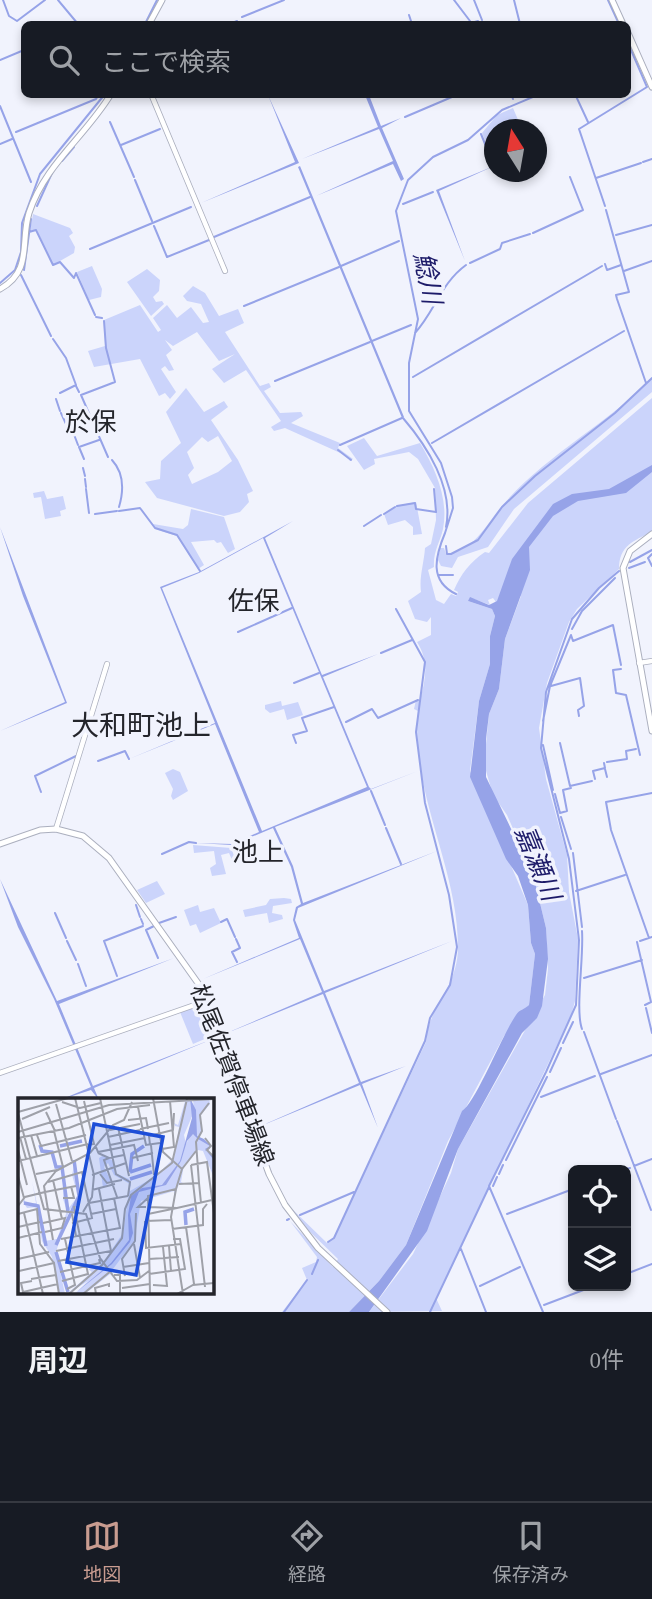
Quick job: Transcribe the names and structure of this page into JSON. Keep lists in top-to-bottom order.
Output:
{
  "streets": {
    "main road": ["松尾佐賀停車場線"]
  },
  "districts": [
    "於保",
    "佐保",
    "大和町池上",
    "池上"
  ],
  "water": ["鯰川", "嘉瀬川"],
  "north": "top",
  "page": {
    "search": "ここで検索",
    "heading": ["周辺", "0件"],
    "nav": ["地図", "経路", "保存済み"]
  }
}
